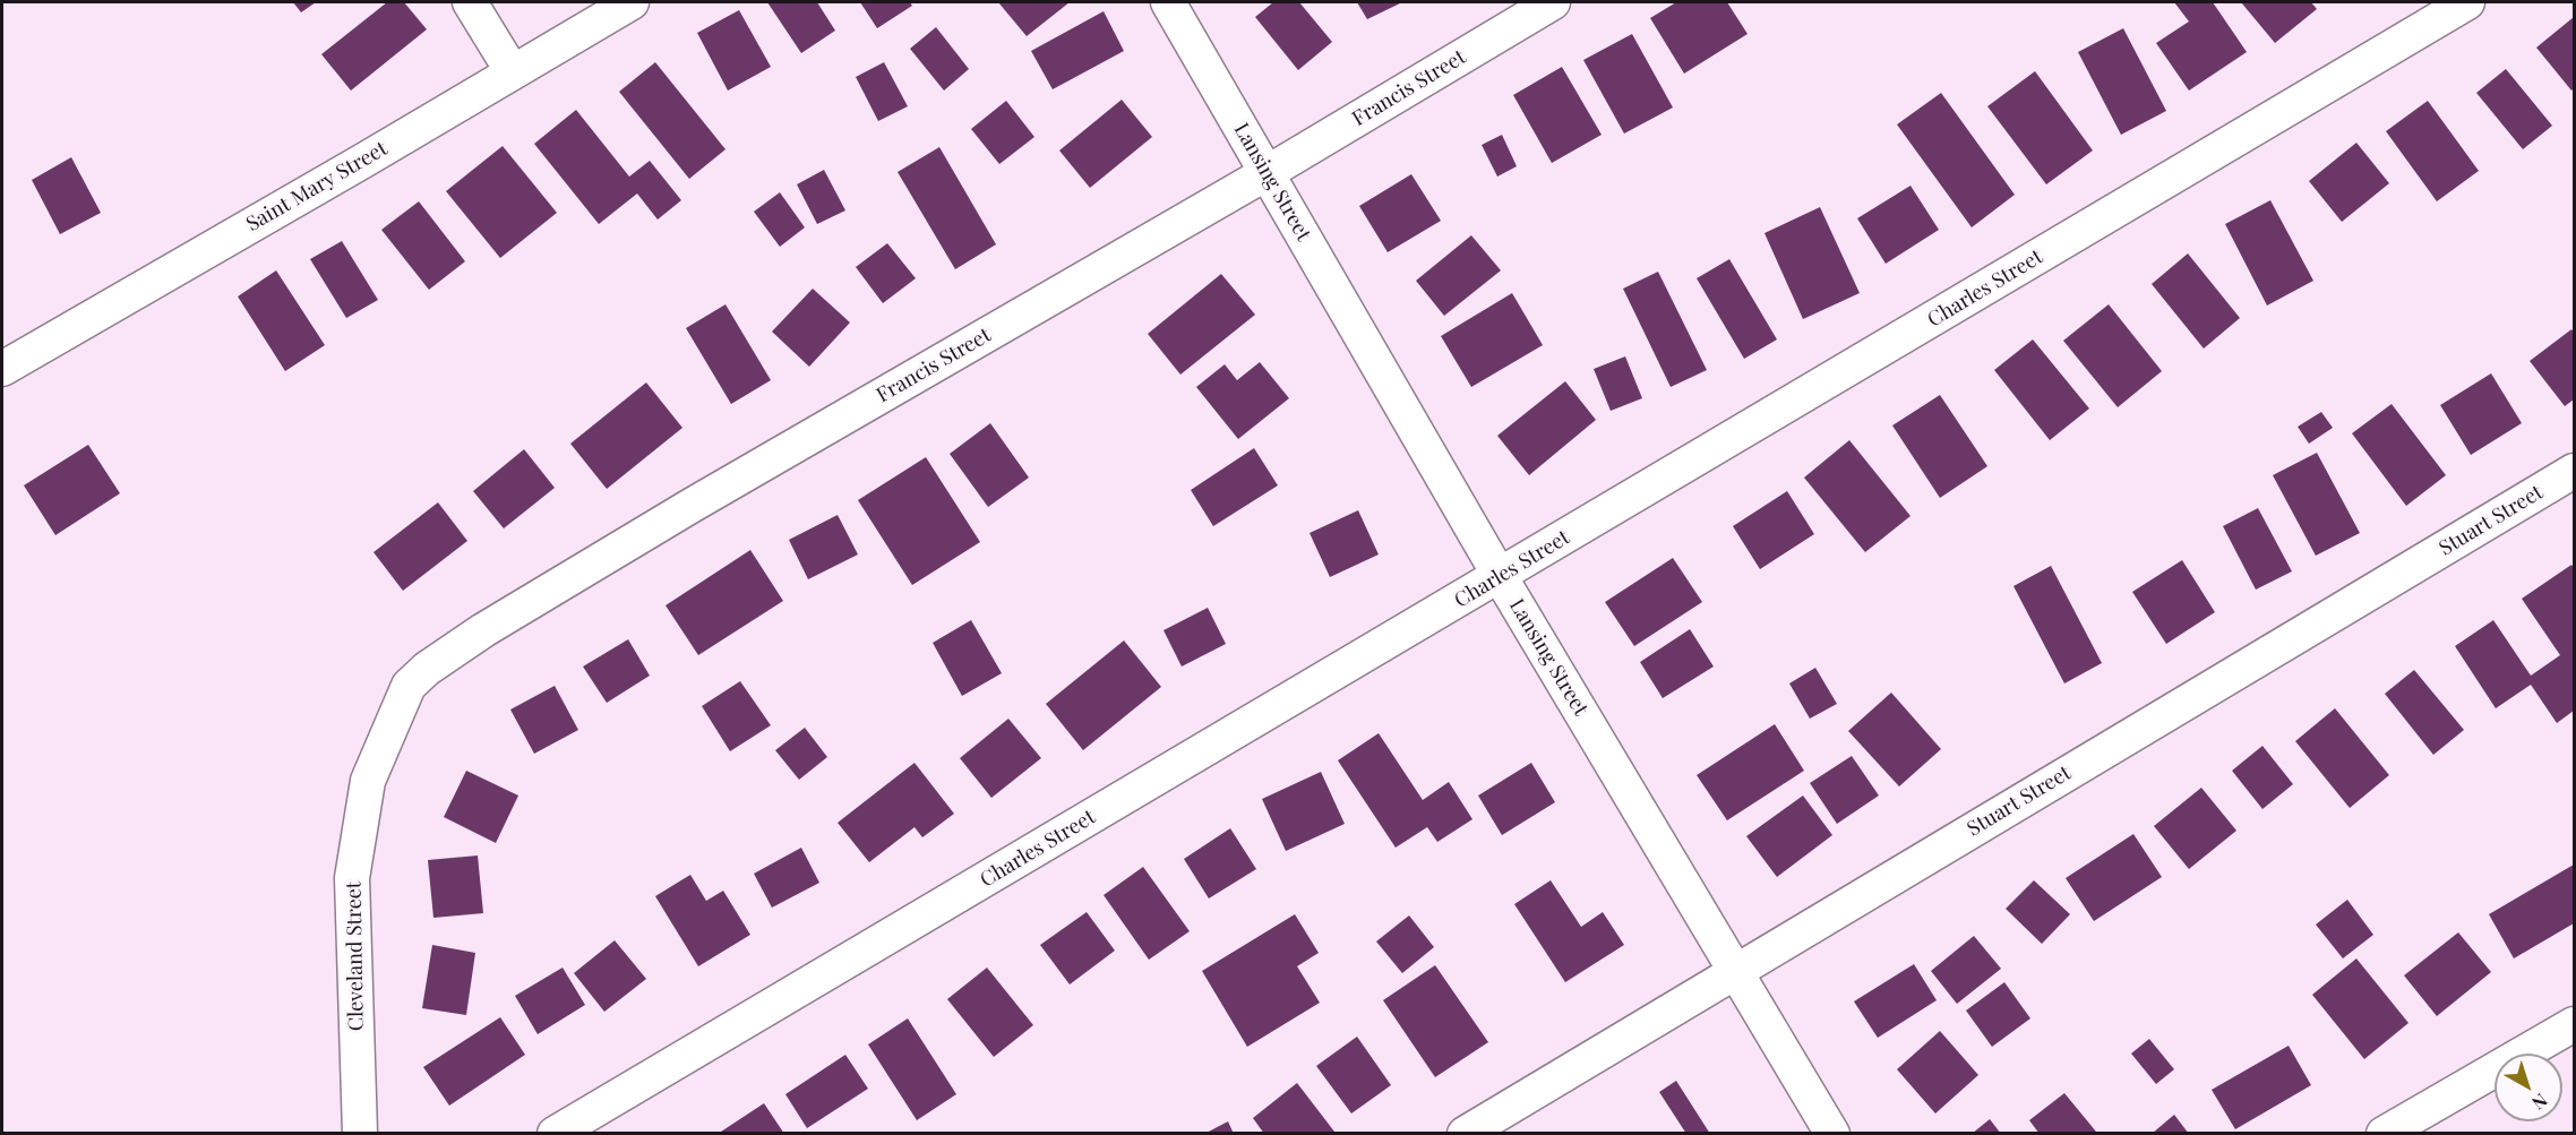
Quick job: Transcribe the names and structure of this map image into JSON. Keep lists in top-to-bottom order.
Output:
{
  "streets": {
    "street": [
      "Francis Street",
      "Lansing Street",
      "Saint Mary Street",
      "Charles Street",
      "Stuart Street",
      "Cleveland Street"
    ]
  },
  "crossings": [
    ["Francis Street", "Lansing Street"],
    ["Francis Street", "Cleveland Street"],
    ["Lansing Street", "Charles Street"],
    ["Lansing Street", "Stuart Street"]
  ],
  "north": "bottom right"
}
